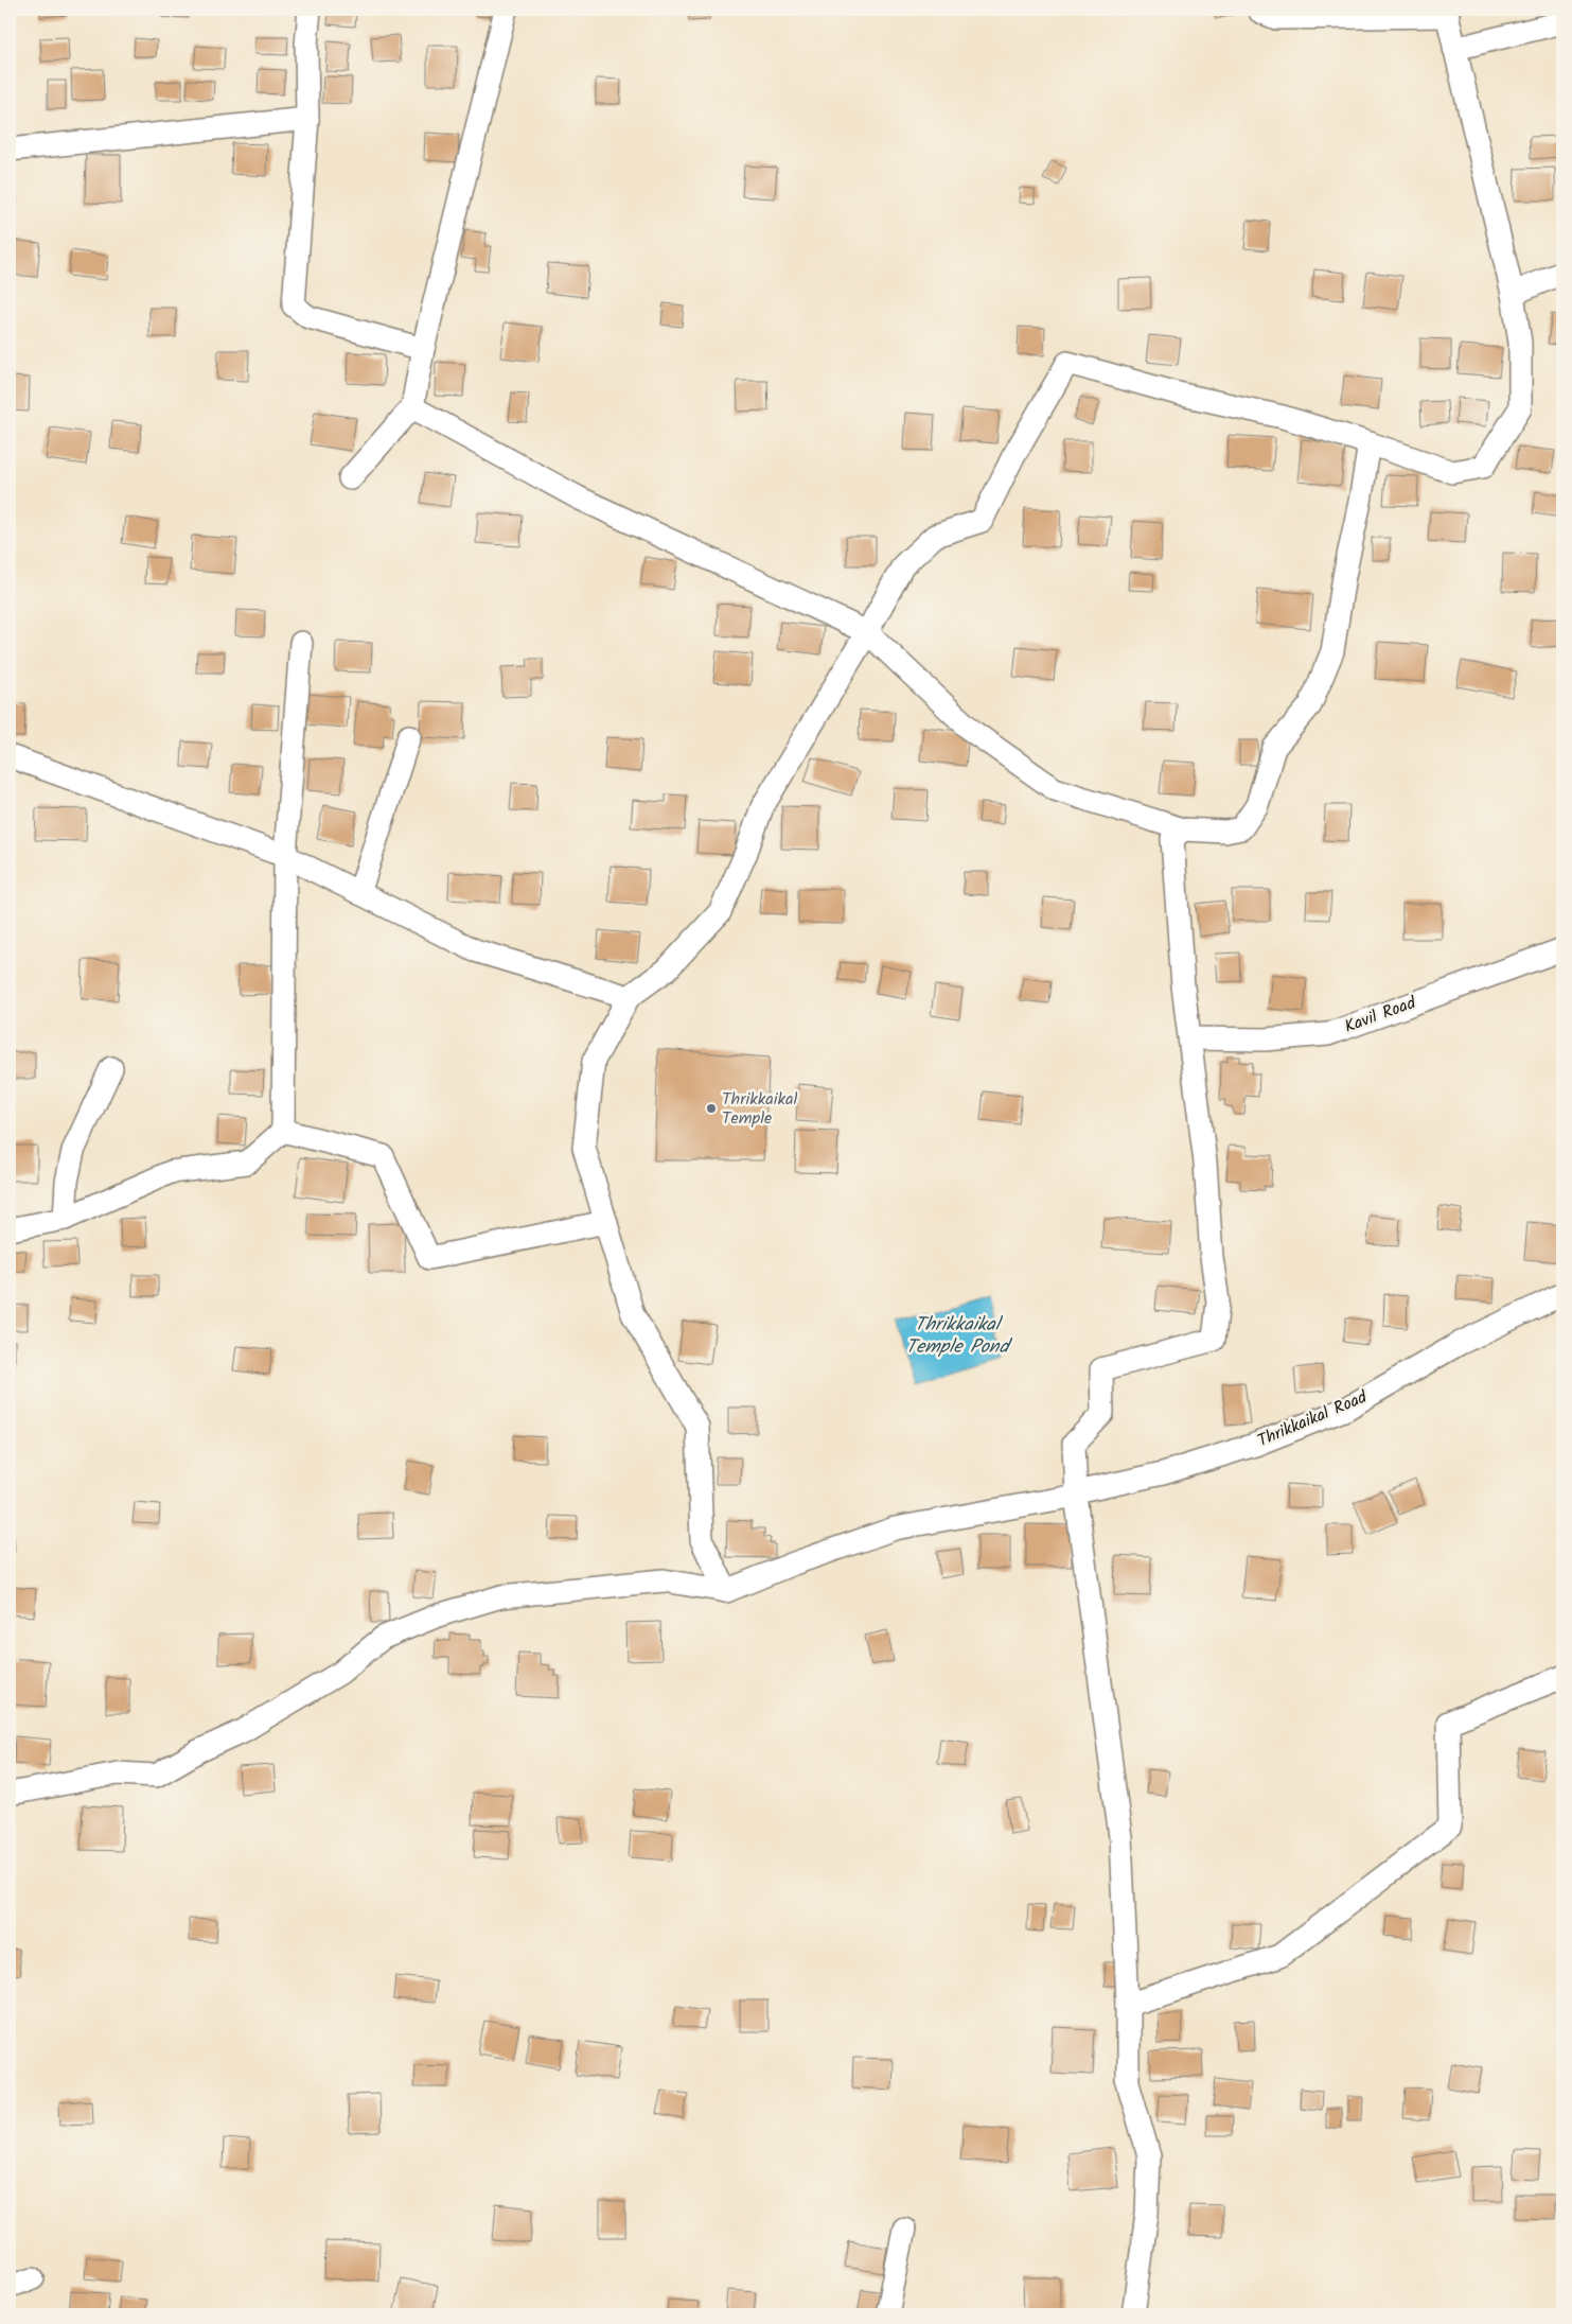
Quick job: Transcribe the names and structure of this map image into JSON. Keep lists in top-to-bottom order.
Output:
{
  "streets": {
    "street": ["Kavil Road", "Thrikkaikal Road"]
  },
  "water": ["Thrikkaikal Temple Pond"],
  "places": ["Thrikkaikal Temple"]
}
